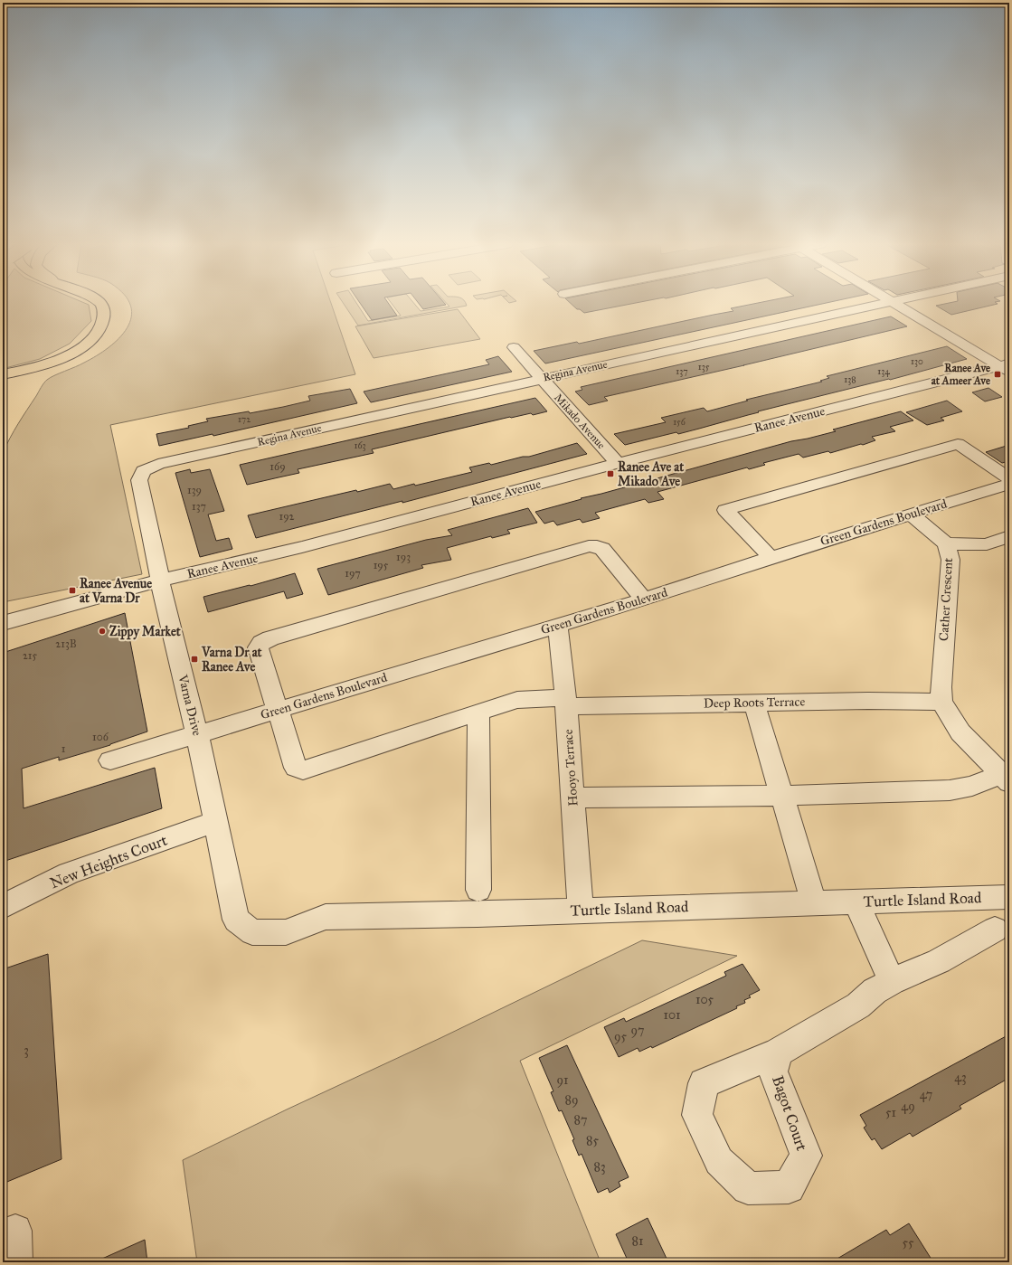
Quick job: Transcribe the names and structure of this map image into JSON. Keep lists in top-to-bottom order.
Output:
{
  "streets": {
    "street": [
      "Regina Avenue",
      "Ranee Avenue",
      "Mikado Avenue",
      "Green Gardens Boulevard",
      "Cather Crescent",
      "Deep Roots Terrace",
      "Varna Drive",
      "Hooyo Terrace",
      "New Heights Court",
      "Turtle Island Road"
    ]
  },
  "crossings": [
    ["Regina Avenue", "Mikado Avenue"],
    ["Regina Avenue", "Varna Drive"],
    ["Ranee Avenue", "Mikado Avenue"],
    ["Ranee Avenue", "Varna Drive"],
    ["Green Gardens Boulevard", "Cather Crescent"],
    ["Green Gardens Boulevard", "Deep Roots Terrace"],
    ["Green Gardens Boulevard", "Varna Drive"],
    ["Green Gardens Boulevard", "Hooyo Terrace"],
    ["Cather Crescent", "Deep Roots Terrace"],
    ["Deep Roots Terrace", "Hooyo Terrace"],
    ["Varna Drive", "New Heights Court"],
    ["Varna Drive", "Turtle Island Road"],
    ["Hooyo Terrace", "Turtle Island Road"]
  ],
  "places": {
    "transit": [
      "Ranee Ave at Ameer Ave",
      "Ranee Ave at Mikado Ave",
      "Ranee Avenue at Varna Dr",
      "Varna Dr at Ranee Ave"
    ],
    "other": ["Zippy Market"]
  },
  "house_numbers": [
    "130",
    "135",
    "137",
    "134",
    "138",
    "172",
    "156",
    "163",
    "169",
    "139",
    "137",
    "192",
    "193",
    "195",
    "197",
    "213B",
    "215",
    "106",
    "1",
    "105",
    "101",
    "97",
    "95",
    "3",
    "43",
    "91",
    "47",
    "89",
    "49",
    "51",
    "87",
    "85",
    "83",
    "81",
    "55"
  ]
}
